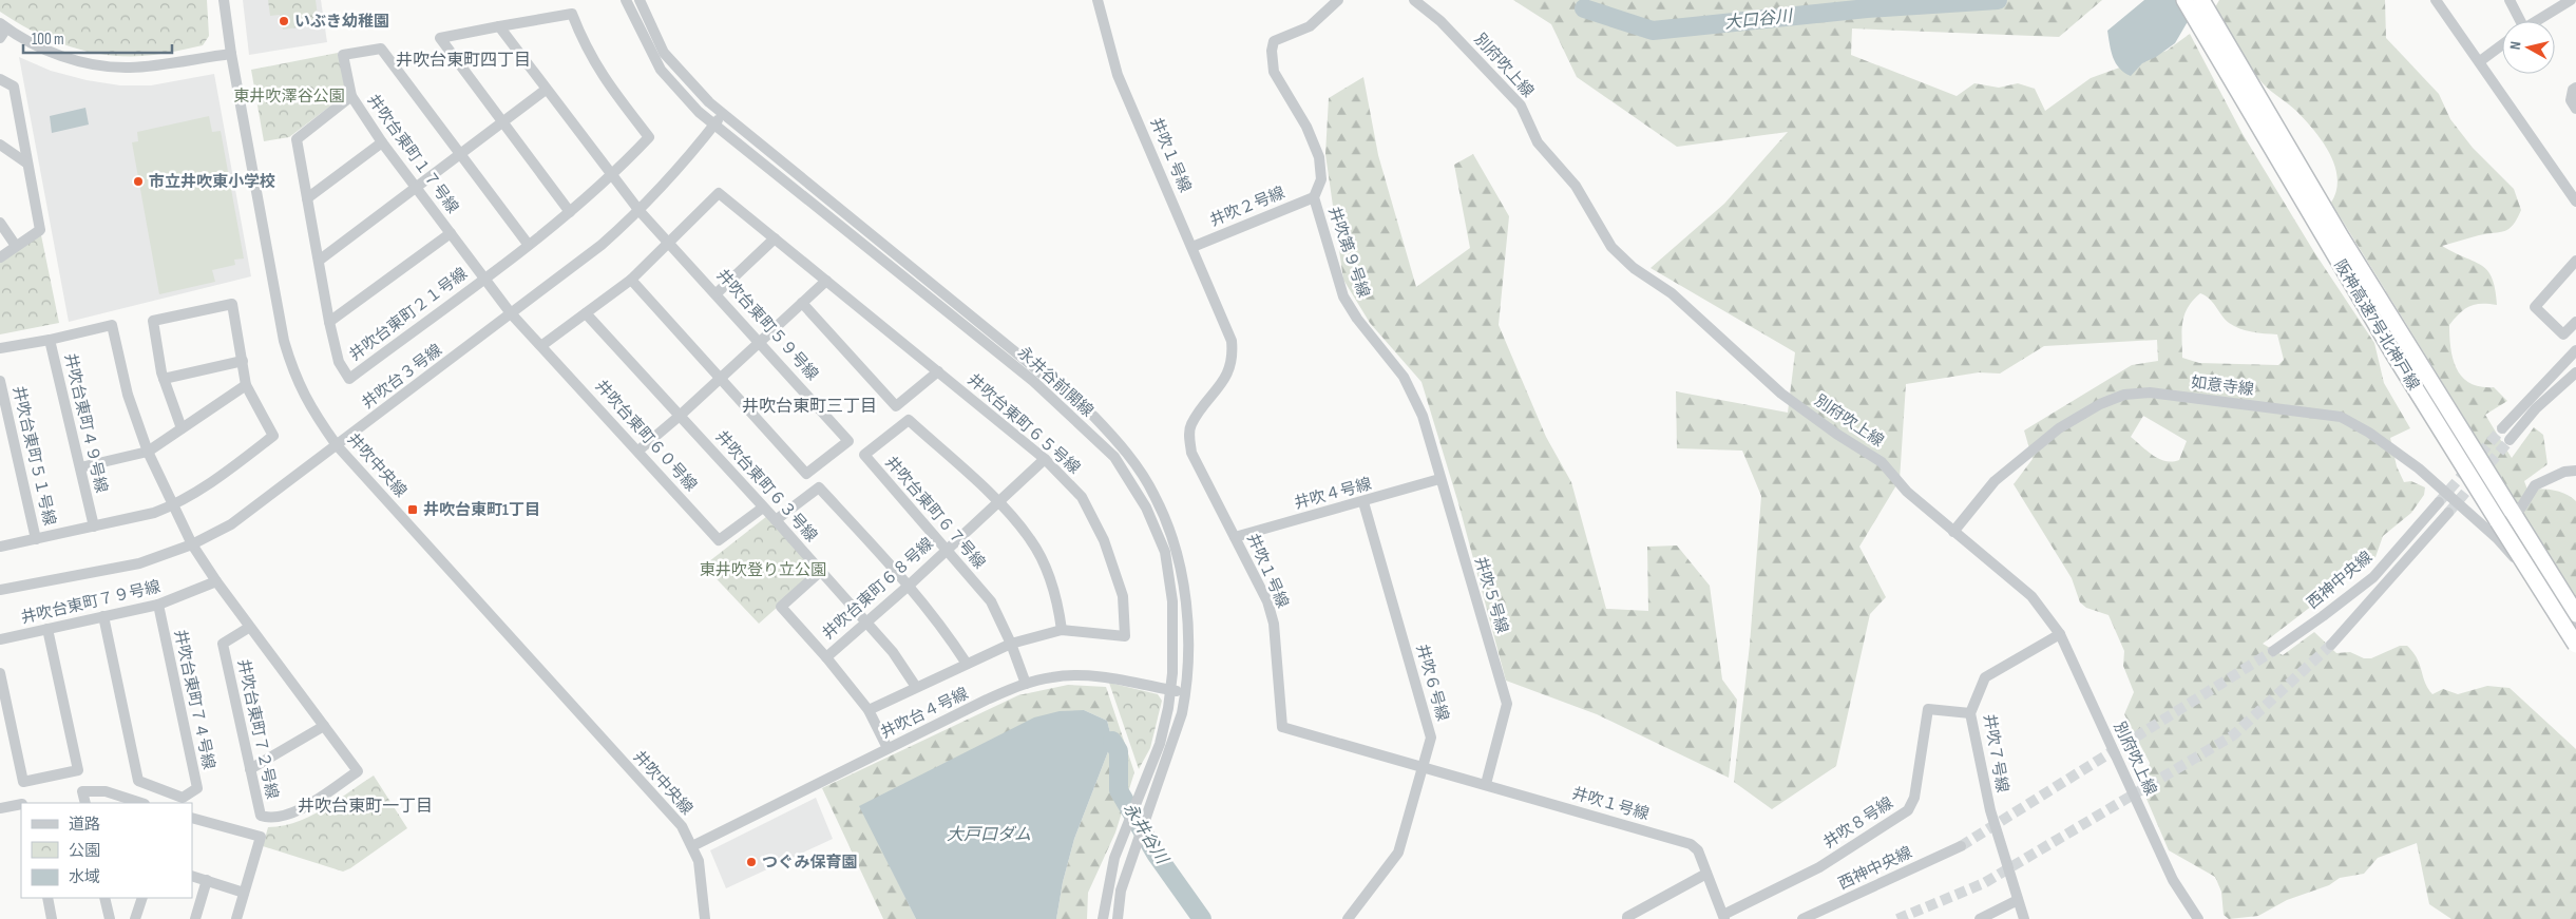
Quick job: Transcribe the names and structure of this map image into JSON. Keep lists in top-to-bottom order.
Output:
{
  "streets": {
    "highway": ["阪神高速7号北神戸線"],
    "street": [
      "別府吹上線",
      "井吹台東町１７号線",
      "井吹１号線",
      "井吹２号線",
      "井吹第９号線",
      "井吹台東町２１号線",
      "井吹台東町５９号線",
      "井吹台３号線",
      "永井谷前開線",
      "如意寺線",
      "井吹台東町４９号線",
      "井吹台東町６５号線",
      "井吹台東町６０号線",
      "井吹台東町５１号線",
      "井吹中央線",
      "井吹台東町６３号線",
      "井吹４号線",
      "井吹台東町６７号線",
      "西神中央線",
      "井吹台東町６８号線",
      "井吹５号線",
      "井吹台東町７９号線",
      "井吹６号線",
      "井吹台東町７４号線",
      "井吹台４号線",
      "井吹台東町７２号線",
      "井吹７号線",
      "井吹８号線"
    ]
  },
  "crossings": [
    ["別府吹上線", "如意寺線"],
    ["別府吹上線", "井吹７号線"],
    ["井吹台東町１７号線", "井吹台東町２１号線"],
    ["井吹台東町１７号線", "井吹台３号線"],
    ["井吹台東町１７号線", "井吹台東町６０号線"],
    ["井吹１号線", "井吹２号線"],
    ["井吹１号線", "井吹４号線"],
    ["井吹１号線", "井吹５号線"],
    ["井吹１号線", "井吹６号線"],
    ["井吹１号線", "井吹８号線"],
    ["井吹２号線", "井吹第９号線"],
    ["井吹第９号線", "井吹５号線"],
    ["井吹台東町２１号線", "井吹台東町５９号線"],
    ["井吹台東町５９号線", "井吹台３号線"],
    ["井吹台東町５９号線", "井吹台東町６５号線"],
    ["井吹台３号線", "永井谷前開線"],
    ["井吹台３号線", "井吹台東町４９号線"],
    ["井吹台３号線", "井吹台東町６０号線"],
    ["井吹台３号線", "井吹中央線"],
    ["井吹台３号線", "井吹台東町７２号線"],
    ["永井谷前開線", "井吹台４号線"],
    ["井吹台東町４９号線", "井吹台東町７２号線"],
    ["井吹台東町６５号線", "井吹台東町６３号線"],
    ["井吹台東町６５号線", "井吹台東町６７号線"],
    ["井吹台東町６５号線", "井吹台東町６８号線"],
    ["井吹台東町６０号線", "井吹台東町６３号線"],
    ["井吹中央線", "井吹台４号線"],
    ["井吹台東町６３号線", "井吹台東町６８号線"],
    ["井吹４号線", "井吹５号線"],
    ["井吹４号線", "井吹６号線"],
    ["井吹台東町６７号線", "井吹台東町６８号線"],
    ["井吹台東町６７号線", "井吹台４号線"],
    ["井吹台東町７９号線", "井吹台東町７４号線"],
    ["井吹台東町７９号線", "井吹台東町７２号線"],
    ["井吹７号線", "井吹８号線"]
  ],
  "districts": ["井吹台東町四丁目", "井吹台東町三丁目", "井吹台東町一丁目"],
  "water": ["大口谷川", "永井谷川", "大戸口ダム"],
  "parks": ["東井吹澤谷公園", "東井吹登り立公園"],
  "places": {
    "other": ["いぶき幼稚園", "市立井吹東小学校", "つぐみ保育園"],
    "transit": ["井吹台東町1丁目"]
  },
  "legend": ["道路", "公園", "水域"],
  "scale_bar": "100 m",
  "north": "left"
}
